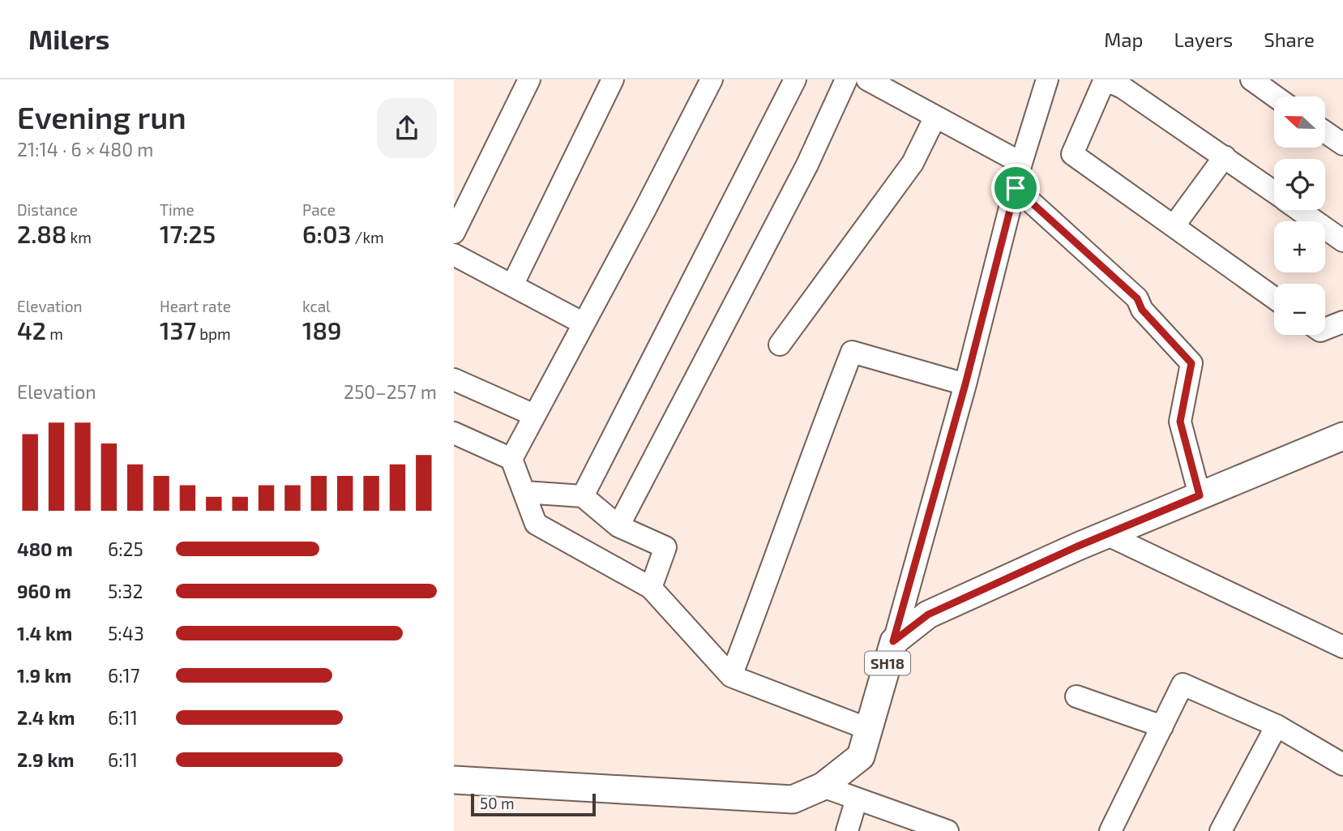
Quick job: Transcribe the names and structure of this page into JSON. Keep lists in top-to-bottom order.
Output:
{
  "streets": {
    "main road": ["SH18"]
  },
  "scale_bar": "50 m",
  "north": "left",
  "page": {
    "header": "Milers",
    "nav": ["Map", "Layers", "Share"],
    "heading": ["Evening run", "21:14 · 6 × 480 m"],
    "map_buttons": ["+", "−"],
    "stats": [
      ["Distance", "2.88 km"],
      ["Time", "17:25"],
      ["Pace", "6:03 /km"],
      ["Elevation", "42 m"],
      ["Heart rate", "137 bpm"],
      ["kcal", "189"]
    ],
    "chart": ["Elevation", "250–257 m"],
    "list": [
      {
        "name": "480 m",
        "note": "6:25"
      },
      {
        "name": "960 m",
        "note": "5:32"
      },
      {
        "name": "1.4 km",
        "note": "5:43"
      },
      {
        "name": "1.9 km",
        "note": "6:17"
      },
      {
        "name": "2.4 km",
        "note": "6:11"
      },
      {
        "name": "2.9 km",
        "note": "6:11"
      }
    ],
    "scale": "50 m"
  }
}
